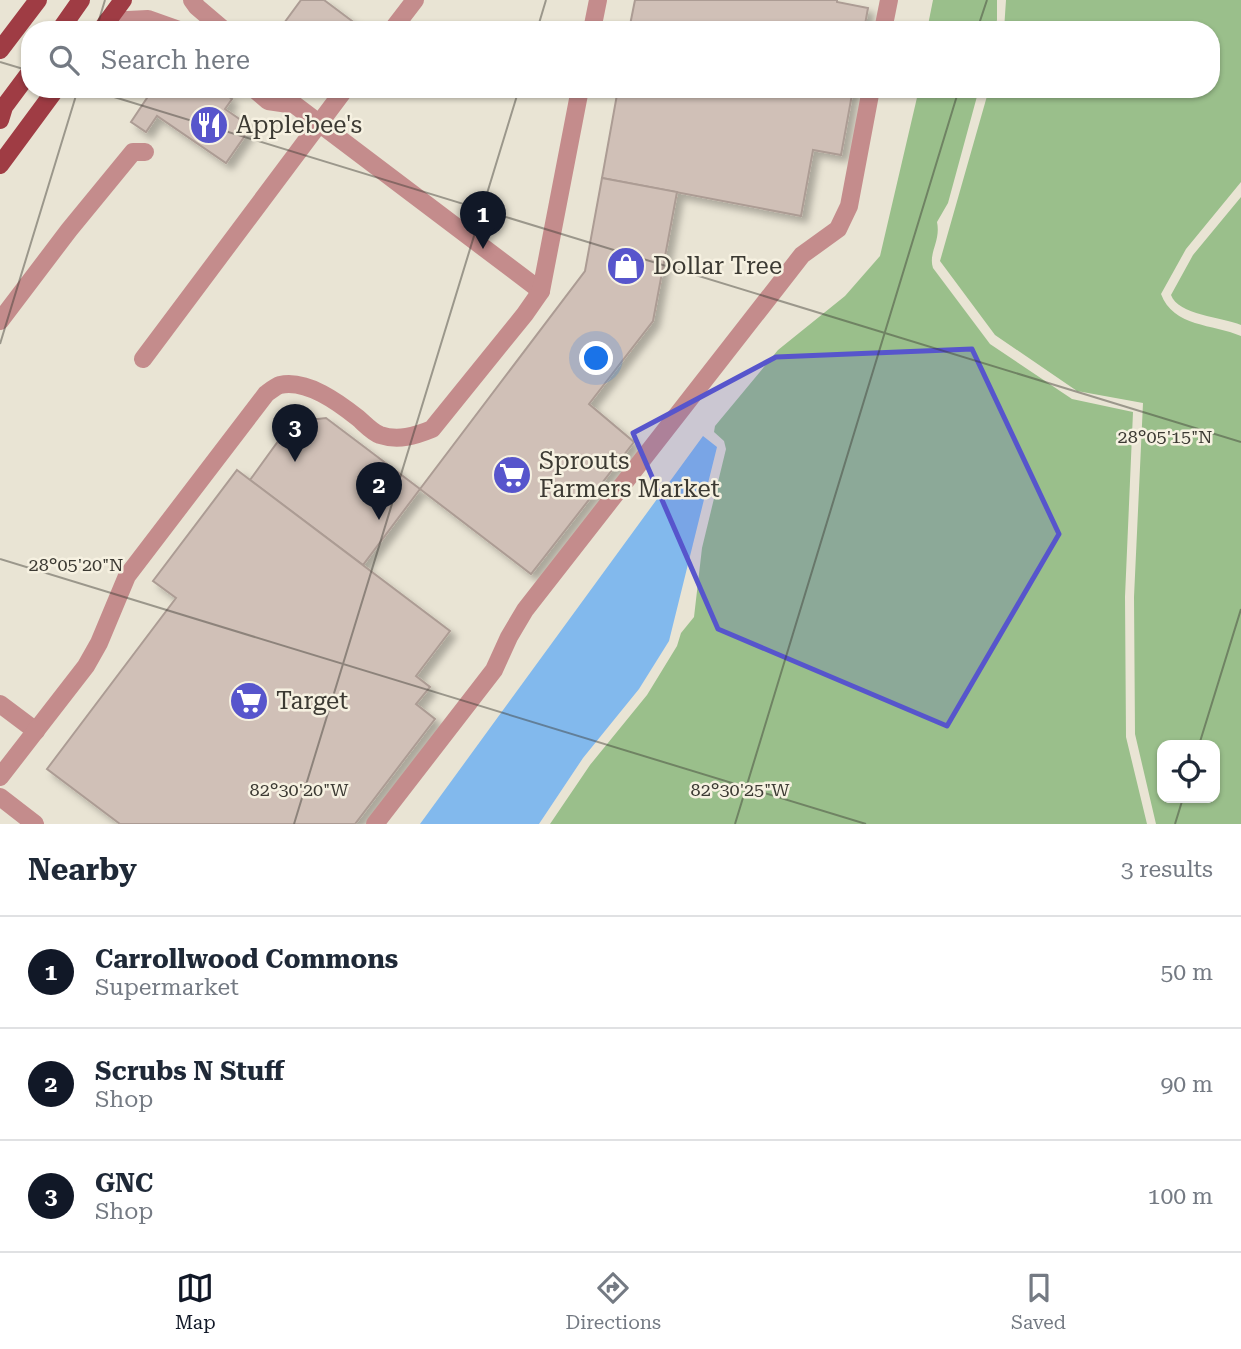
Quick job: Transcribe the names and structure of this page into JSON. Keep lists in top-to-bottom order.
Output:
{
  "places": {
    "restaurant": ["Applebee's"],
    "shop": ["Dollar Tree"],
    "supermarket": ["Sprouts Farmers Market", "Target"]
  },
  "page": {
    "search": "Search here",
    "pins": ["1", "3", "2"],
    "heading": ["Nearby", "3 results"],
    "list": [
      {
        "mark": "1",
        "name": "Carrollwood Commons",
        "note": "Supermarket",
        "value": "50 m"
      },
      {
        "mark": "2",
        "name": "Scrubs N Stuff",
        "note": "Shop",
        "value": "90 m"
      },
      {
        "mark": "3",
        "name": "GNC",
        "note": "Shop",
        "value": "100 m"
      }
    ],
    "nav": ["Map", "Directions", "Saved"]
  },
  "coordinates": [
    "28°05'15\"N",
    "28°05'20\"N",
    "82°30'20\"W",
    "82°30'25\"W"
  ]
}
